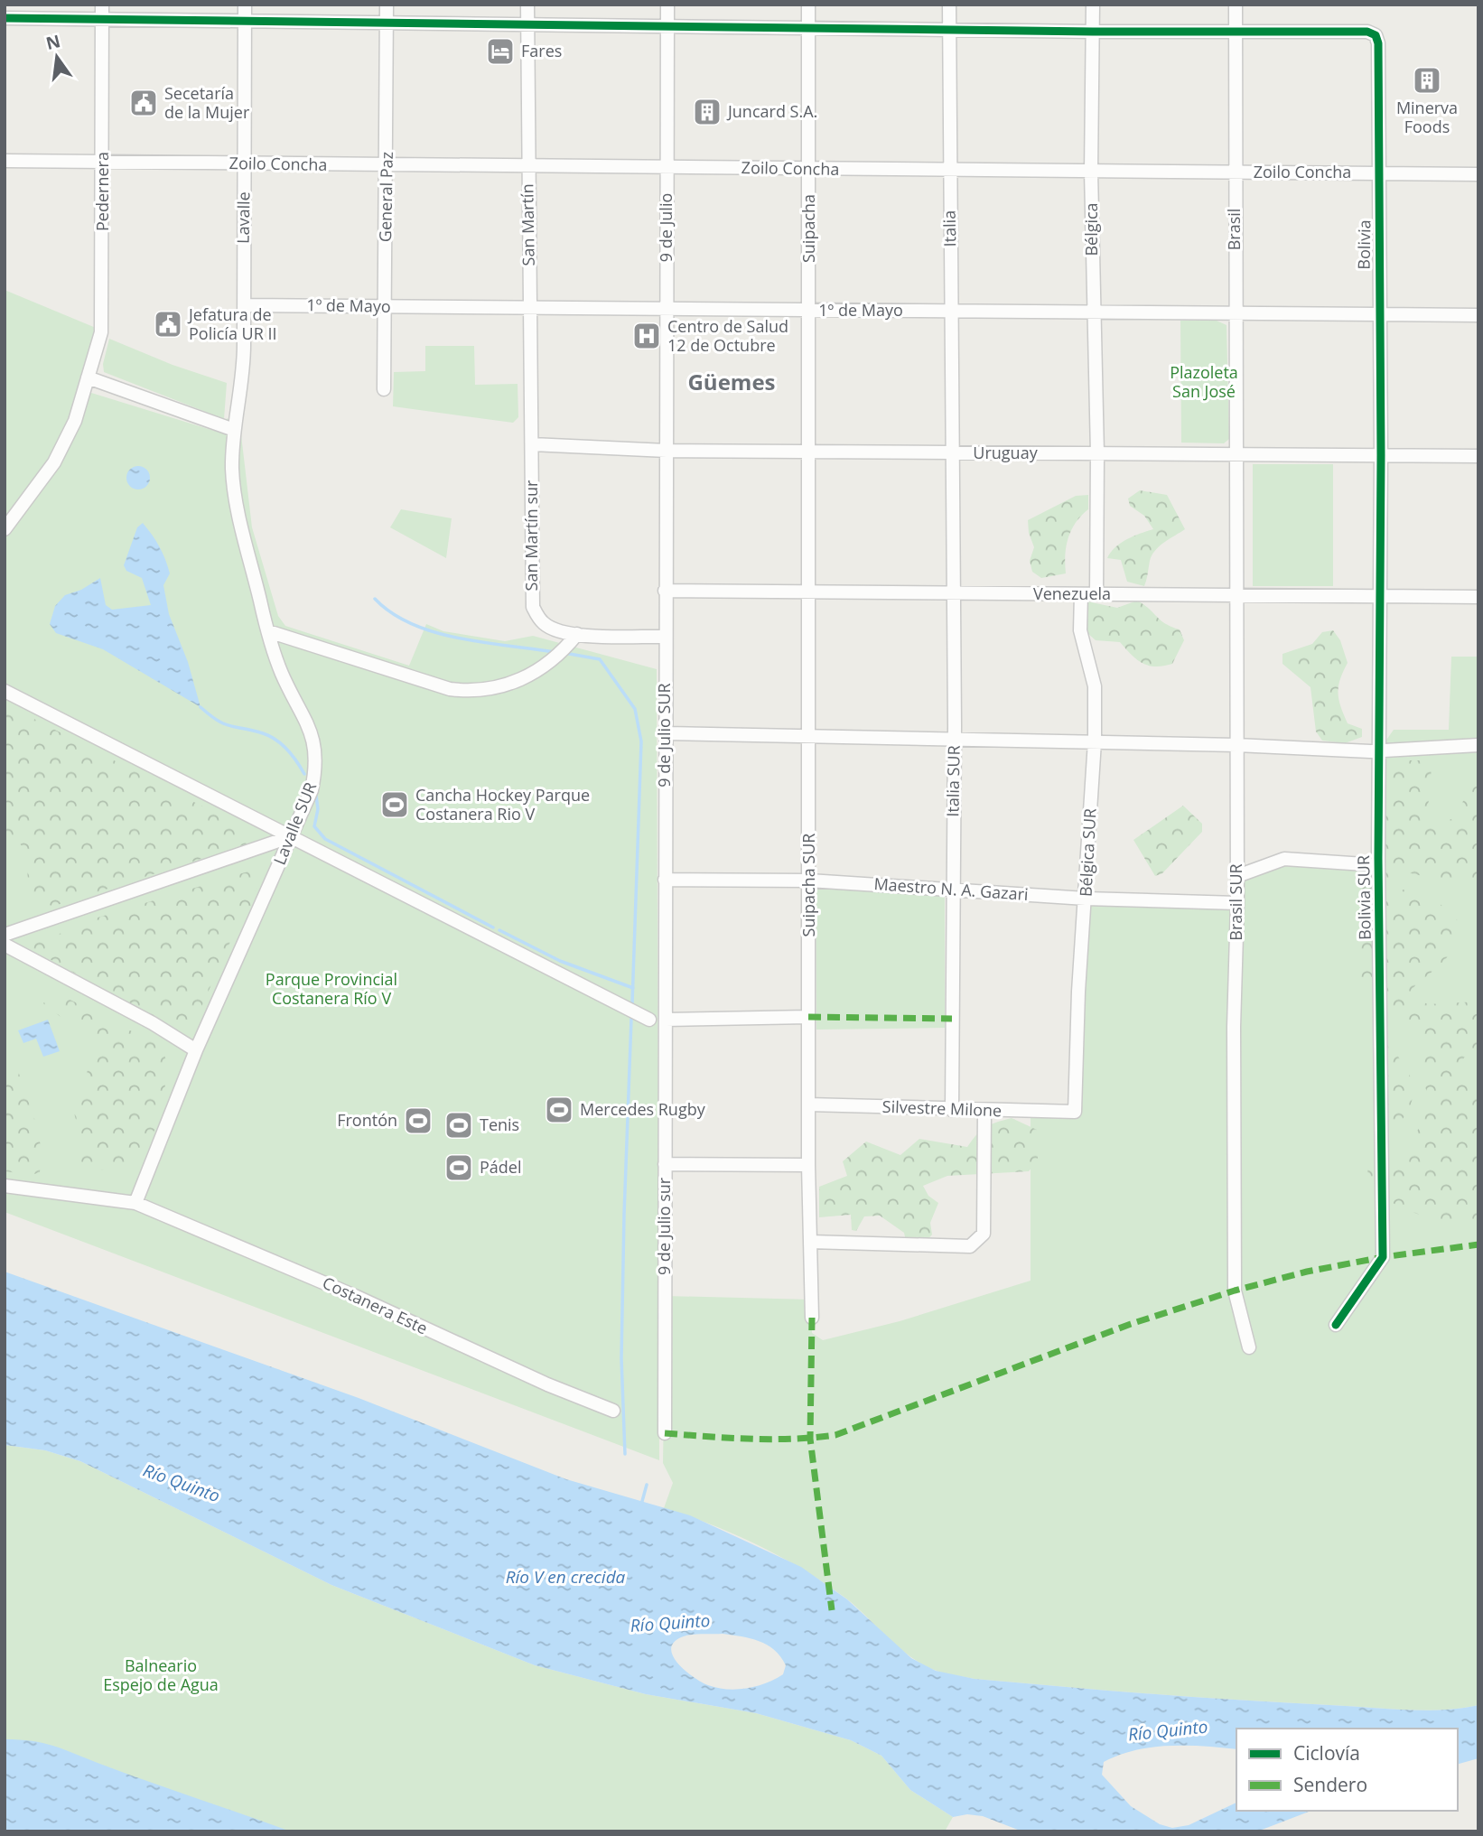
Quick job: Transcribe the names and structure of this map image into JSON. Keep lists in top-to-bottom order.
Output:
{
  "streets": {
    "street": [
      "Zoilo Concha",
      "Pedernera",
      "General Paz",
      "Lavalle",
      "San Martín",
      "9 de Julio",
      "Suipacha",
      "Italia",
      "Bélgica",
      "Brasil",
      "Bolivia",
      "1º de Mayo",
      "Uruguay",
      "San Martín sur",
      "Venezuela",
      "9 de Julio SUR",
      "Italia SUR",
      "Lavalle SUR",
      "Bélgica SUR",
      "Suipacha SUR",
      "Maestro N. A. Gazari",
      "Bolivia SUR",
      "Brasil SUR",
      "Silvestre Milone",
      "9 de Julio sur",
      "Costanera Este"
    ]
  },
  "crossings": [
    ["Zoilo Concha", "Pedernera"],
    ["Zoilo Concha", "General Paz"],
    ["Zoilo Concha", "Lavalle"],
    ["Zoilo Concha", "San Martín"],
    ["Zoilo Concha", "9 de Julio"],
    ["Zoilo Concha", "Suipacha"],
    ["Zoilo Concha", "Italia"],
    ["Zoilo Concha", "Bélgica"],
    ["Zoilo Concha", "Brasil"],
    ["Zoilo Concha", "Bolivia"],
    ["General Paz", "1º de Mayo"],
    ["Lavalle", "1º de Mayo"],
    ["Lavalle", "Lavalle SUR"],
    ["San Martín", "1º de Mayo"],
    ["San Martín", "Uruguay"],
    ["San Martín", "San Martín sur"],
    ["9 de Julio", "1º de Mayo"],
    ["9 de Julio", "Uruguay"],
    ["9 de Julio", "9 de Julio SUR"],
    ["Suipacha", "1º de Mayo"],
    ["Suipacha", "Uruguay"],
    ["Suipacha", "Suipacha SUR"],
    ["Italia", "1º de Mayo"],
    ["Italia", "Uruguay"],
    ["Italia", "Italia SUR"],
    ["Bélgica", "1º de Mayo"],
    ["Bélgica", "Uruguay"],
    ["Brasil", "Bolivia"],
    ["Brasil", "1º de Mayo"],
    ["Brasil", "Uruguay"],
    ["Brasil", "Brasil SUR"],
    ["Bolivia", "1º de Mayo"],
    ["Bolivia", "Uruguay"],
    ["Bolivia", "Bolivia SUR"],
    ["Uruguay", "San Martín sur"],
    ["Uruguay", "9 de Julio SUR"],
    ["Uruguay", "Italia SUR"],
    ["Uruguay", "Suipacha SUR"],
    ["Uruguay", "Bolivia SUR"],
    ["Uruguay", "Brasil SUR"],
    ["Venezuela", "9 de Julio SUR"],
    ["Venezuela", "Italia SUR"],
    ["Venezuela", "Bélgica SUR"],
    ["Venezuela", "Suipacha SUR"],
    ["Venezuela", "Bolivia SUR"],
    ["Venezuela", "Brasil SUR"],
    ["9 de Julio SUR", "Maestro N. A. Gazari"],
    ["9 de Julio SUR", "9 de Julio sur"],
    ["Italia SUR", "Maestro N. A. Gazari"],
    ["Italia SUR", "Silvestre Milone"],
    ["Lavalle SUR", "Costanera Este"],
    ["Bélgica SUR", "Maestro N. A. Gazari"],
    ["Bélgica SUR", "Silvestre Milone"],
    ["Suipacha SUR", "Maestro N. A. Gazari"],
    ["Suipacha SUR", "Silvestre Milone"],
    ["Maestro N. A. Gazari", "Brasil SUR"]
  ],
  "districts": ["Güemes"],
  "water": ["Río Quinto", "Río V en crecida"],
  "parks": ["Plazoleta San José", "Parque Provincial Costanera Río V", "Balneario Espejo de Agua"],
  "places": {
    "hotel": ["Fares"],
    "building": ["Minerva Foods", "Juncard S.A."],
    "public building": ["Secetaría de la Mujer", "Jefatura de Policía UR II"],
    "hospital": ["Centro de Salud 12 de Octubre"],
    "sports": [
      "Cancha Hockey Parque Costanera Rio V",
      "Mercedes Rugby",
      "Frontón",
      "Tenis",
      "Pádel"
    ]
  },
  "legend": ["Ciclovía", "Sendero"],
  "north": "top"
}
